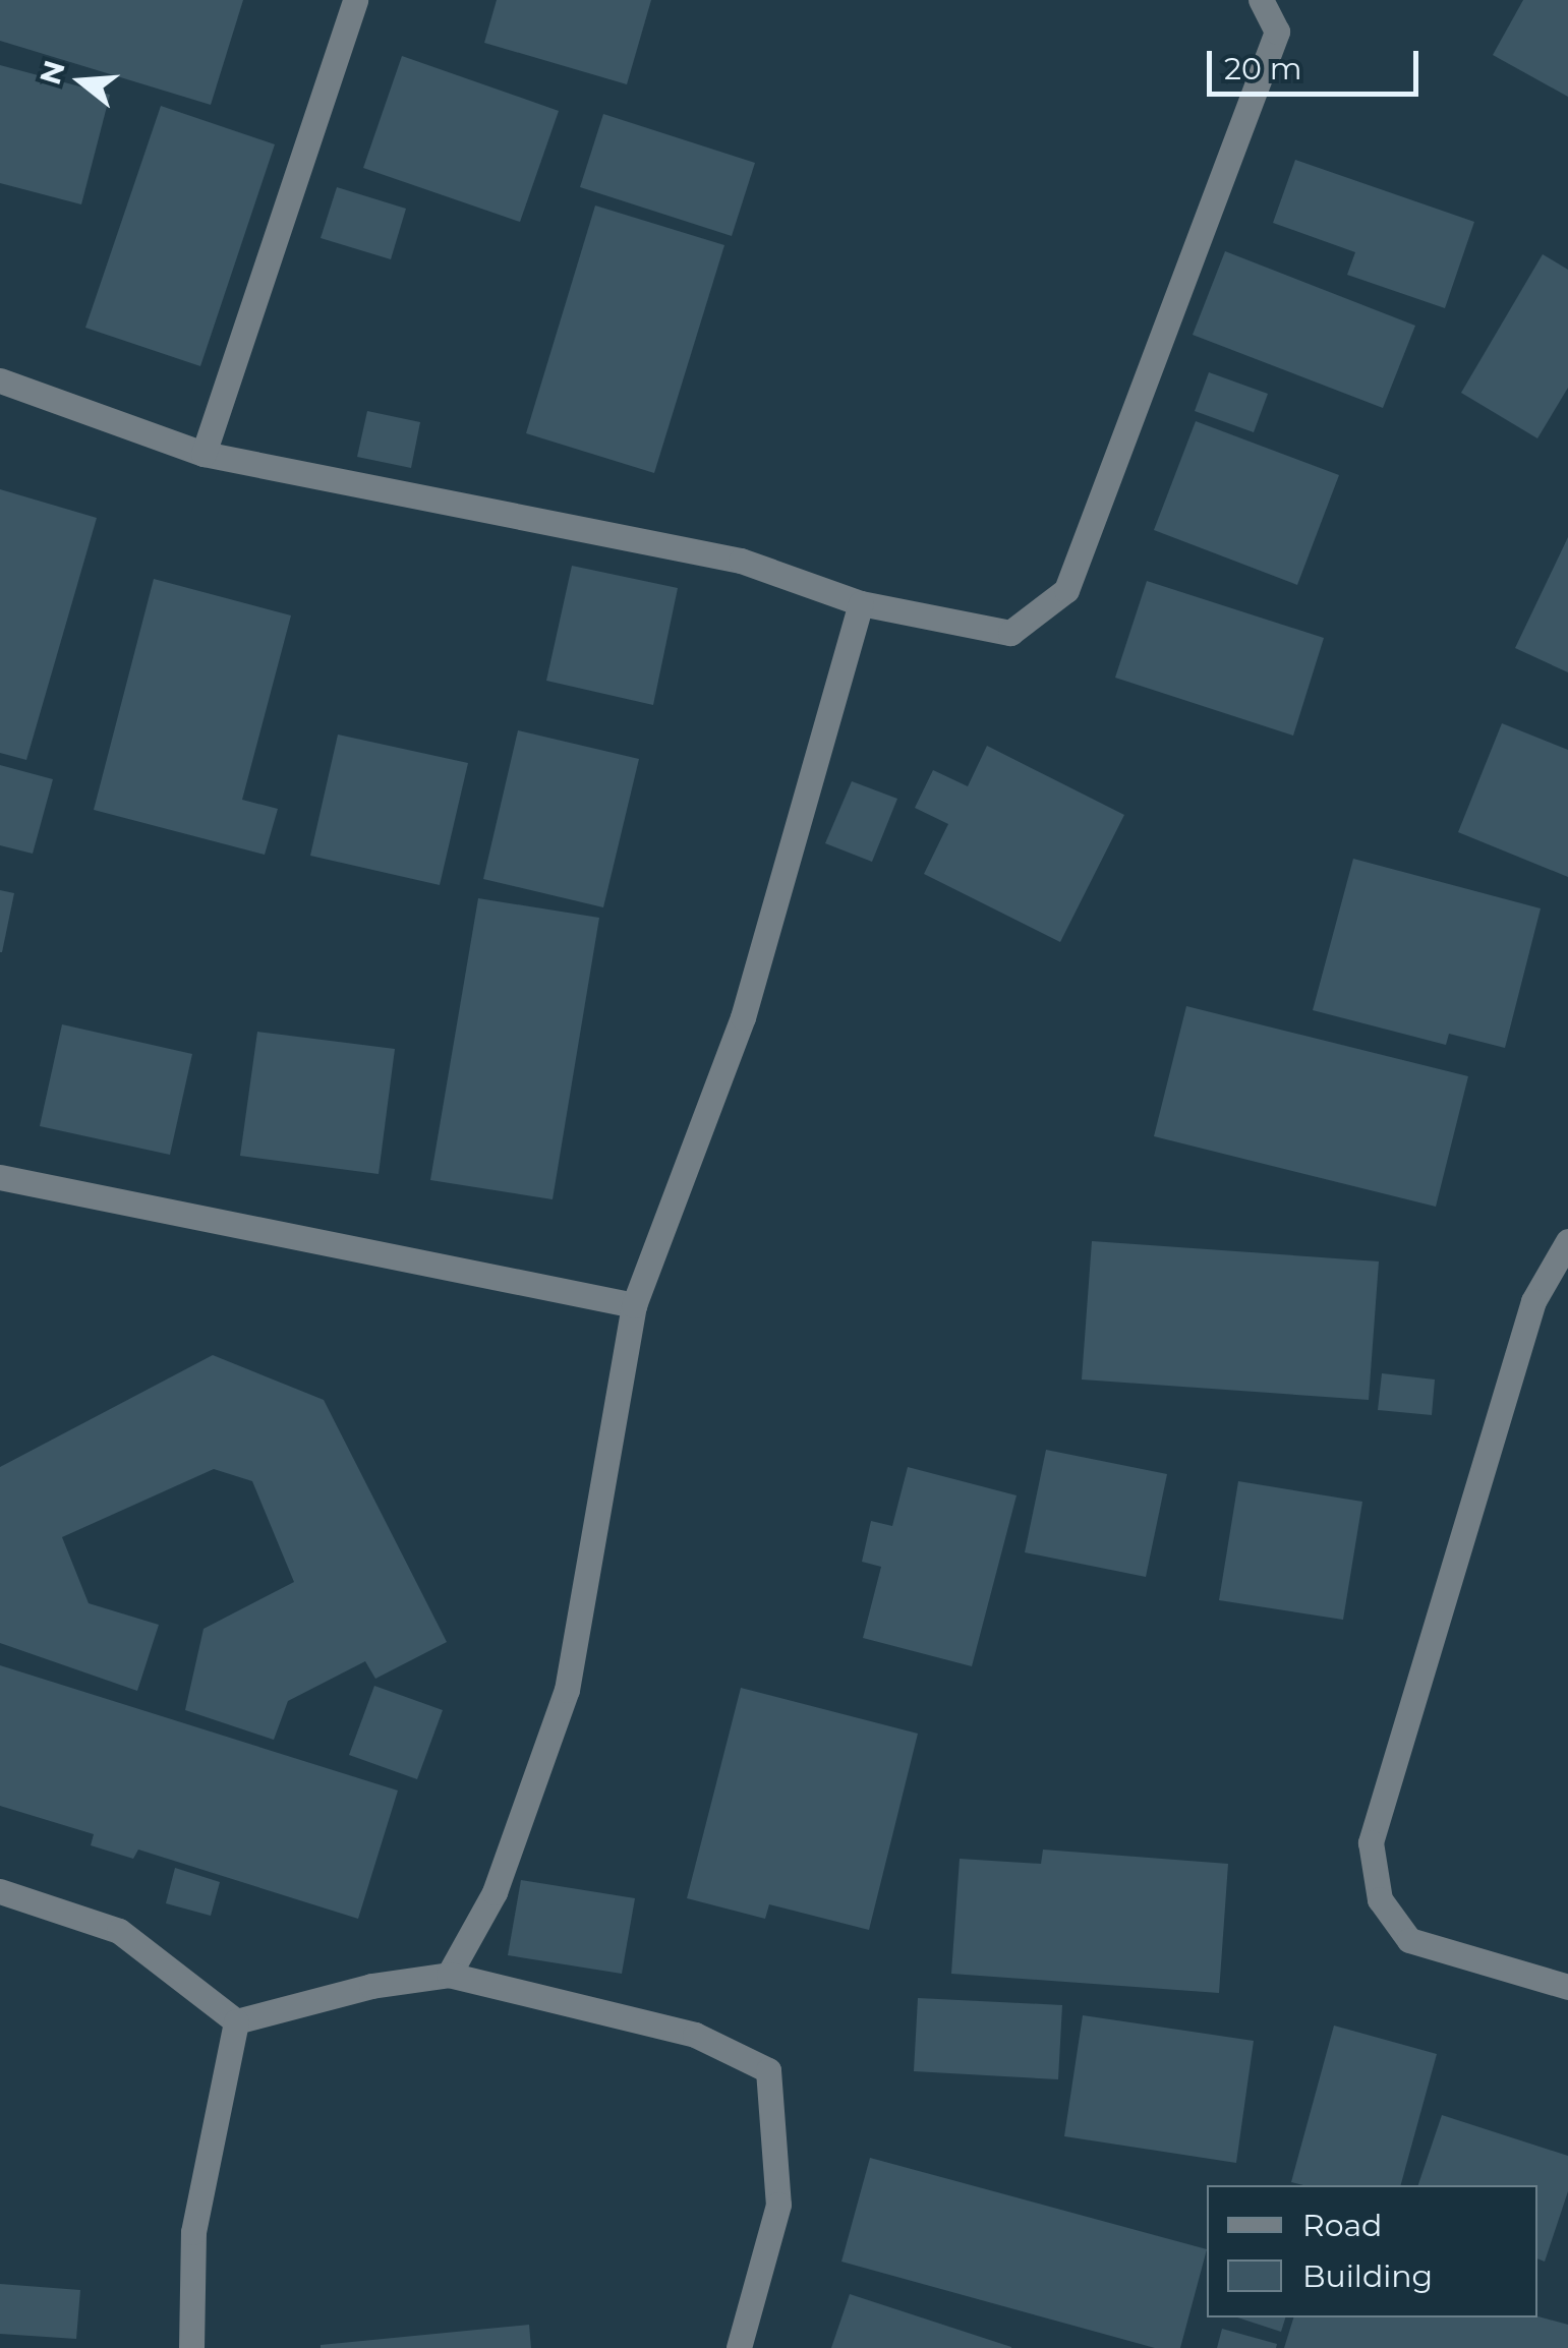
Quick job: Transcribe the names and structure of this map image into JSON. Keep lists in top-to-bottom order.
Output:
{
  "legend": ["Road", "Building"],
  "scale_bar": "20 m",
  "north": "left"
}
